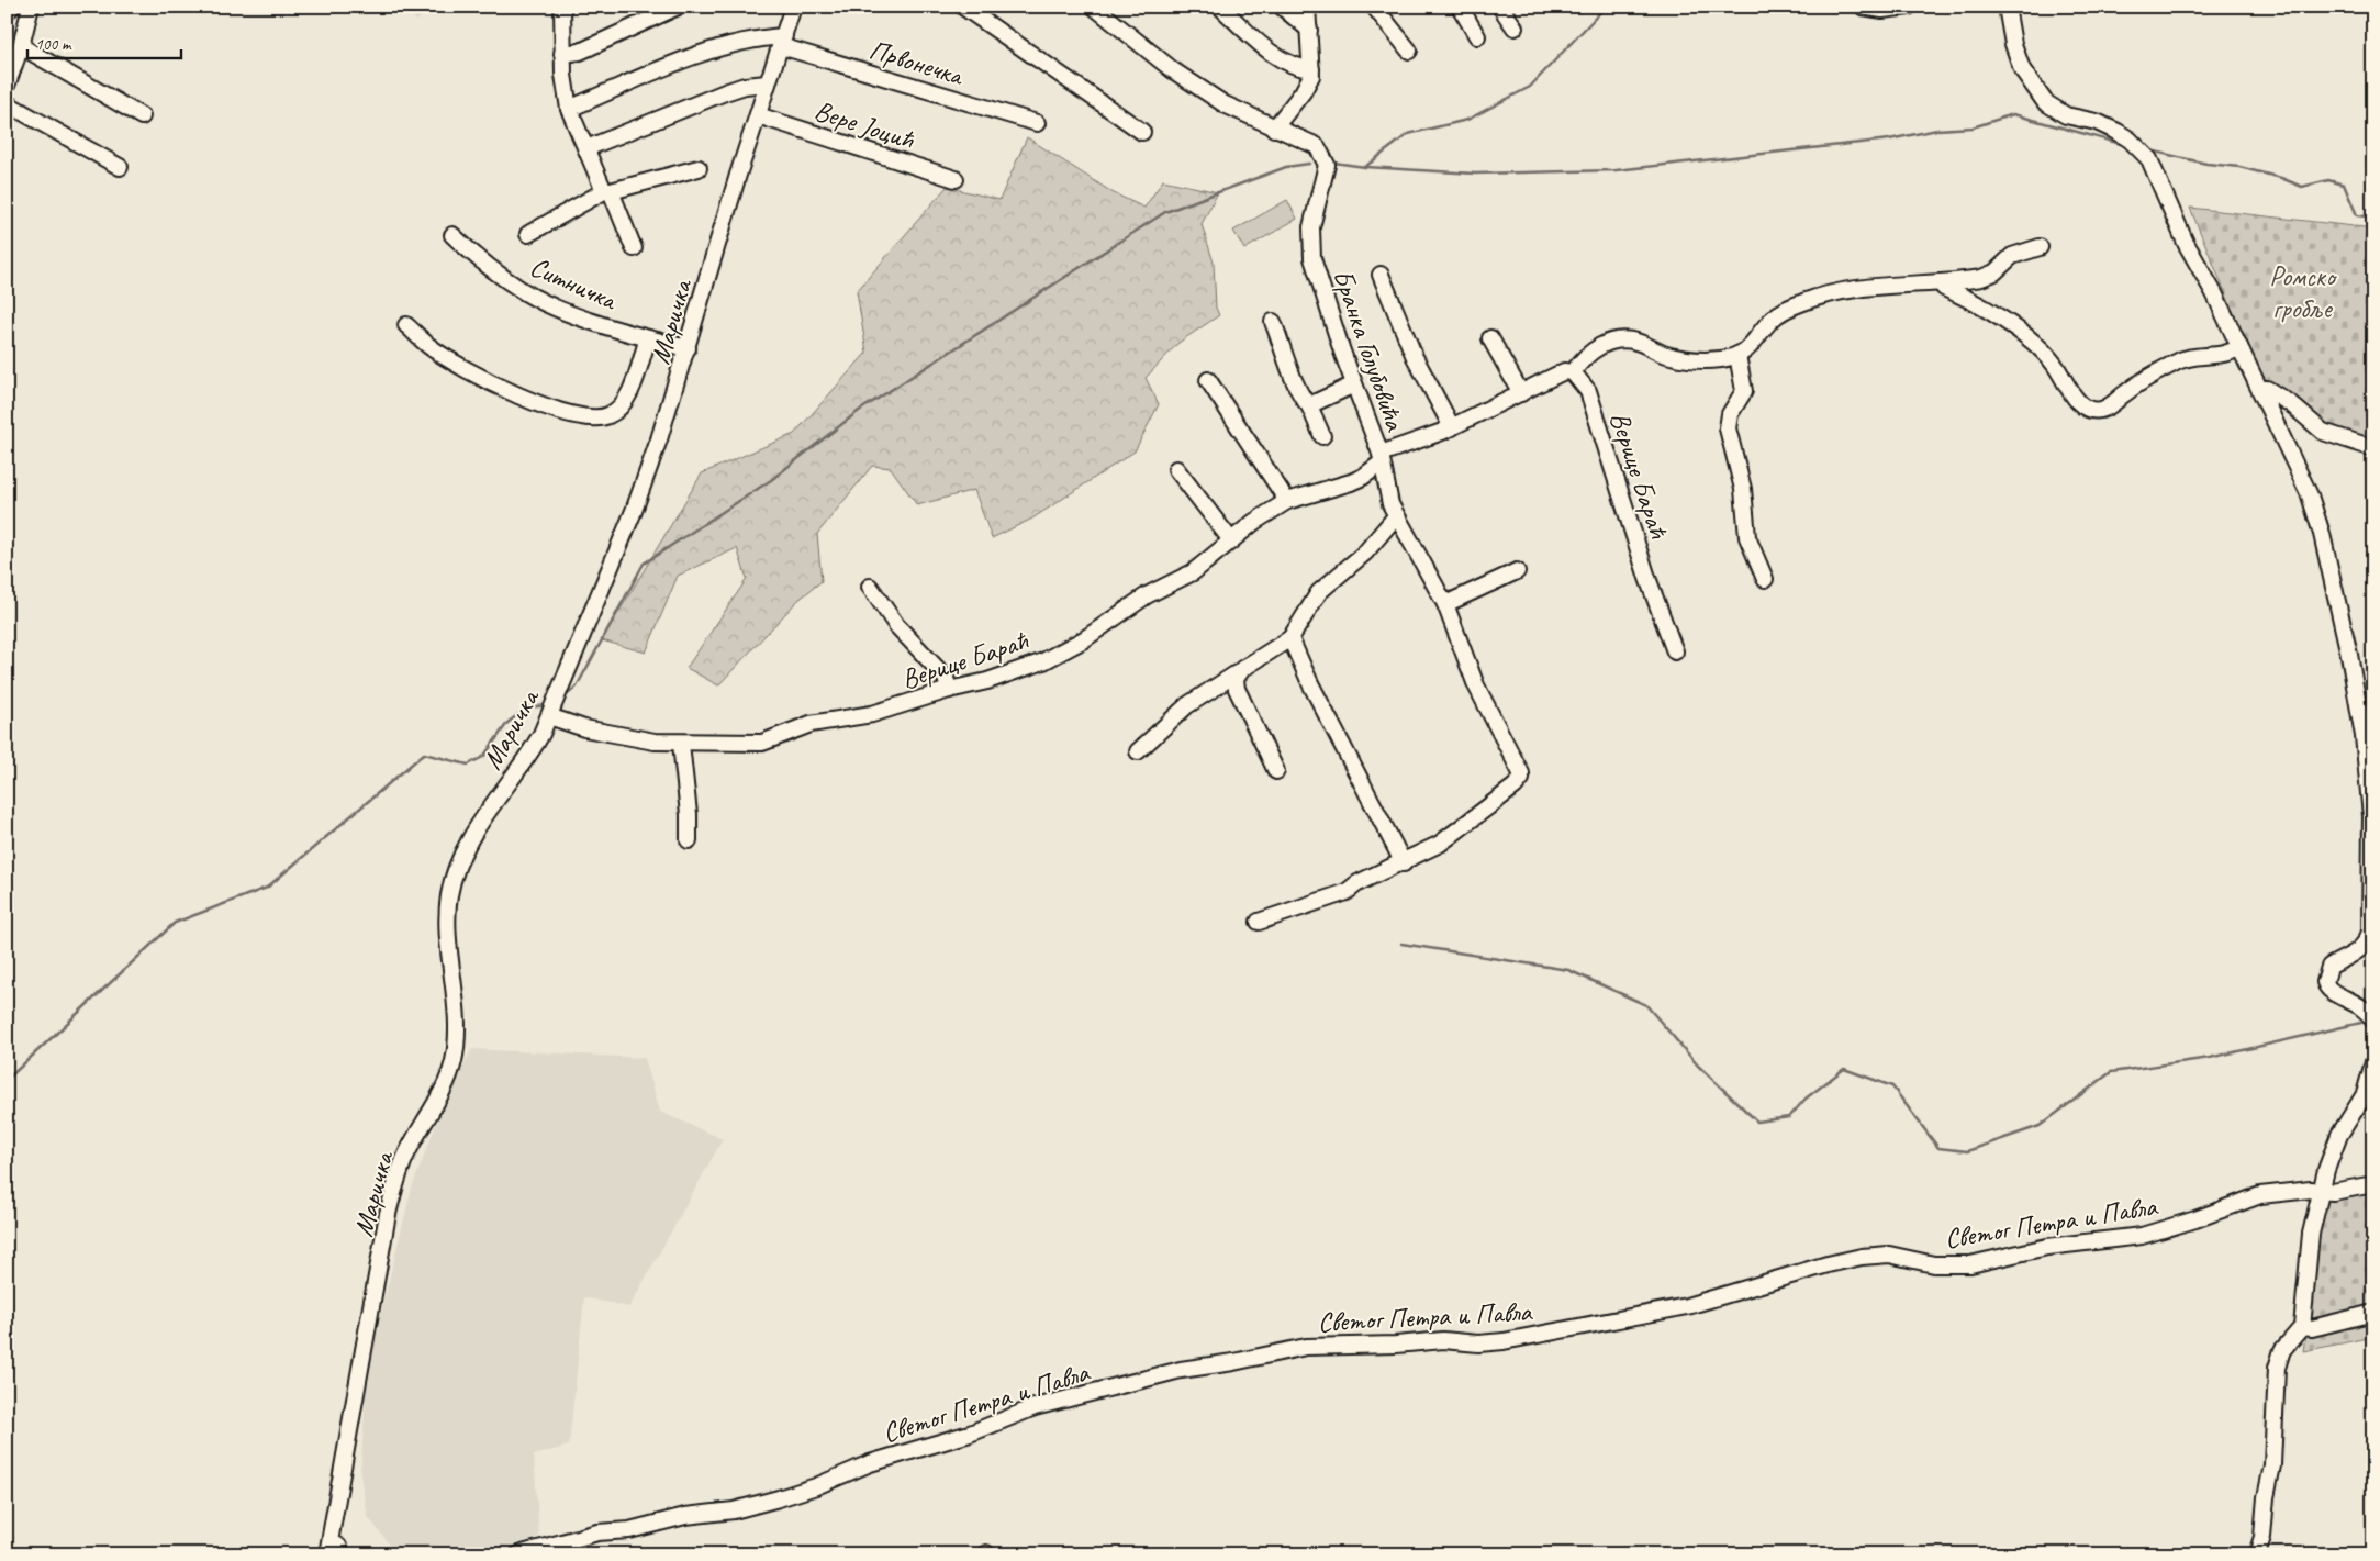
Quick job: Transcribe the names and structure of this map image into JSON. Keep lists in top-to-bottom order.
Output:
{
  "streets": {
    "street": [
      "Првонечка",
      "Вере Јоцић",
      "Ситничка",
      "Маричка",
      "Бранка Голубовића",
      "Верице Бараћ",
      "Светог Петра и Павла"
    ]
  },
  "crossings": [
    ["Првонечка", "Маричка"],
    ["Вере Јоцић", "Маричка"],
    ["Ситничка", "Маричка"],
    ["Маричка", "Верице Бараћ"],
    ["Бранка Голубовића", "Верице Бараћ"]
  ],
  "parks": ["Ромско гробље"],
  "scale_bar": "100 m"
}
